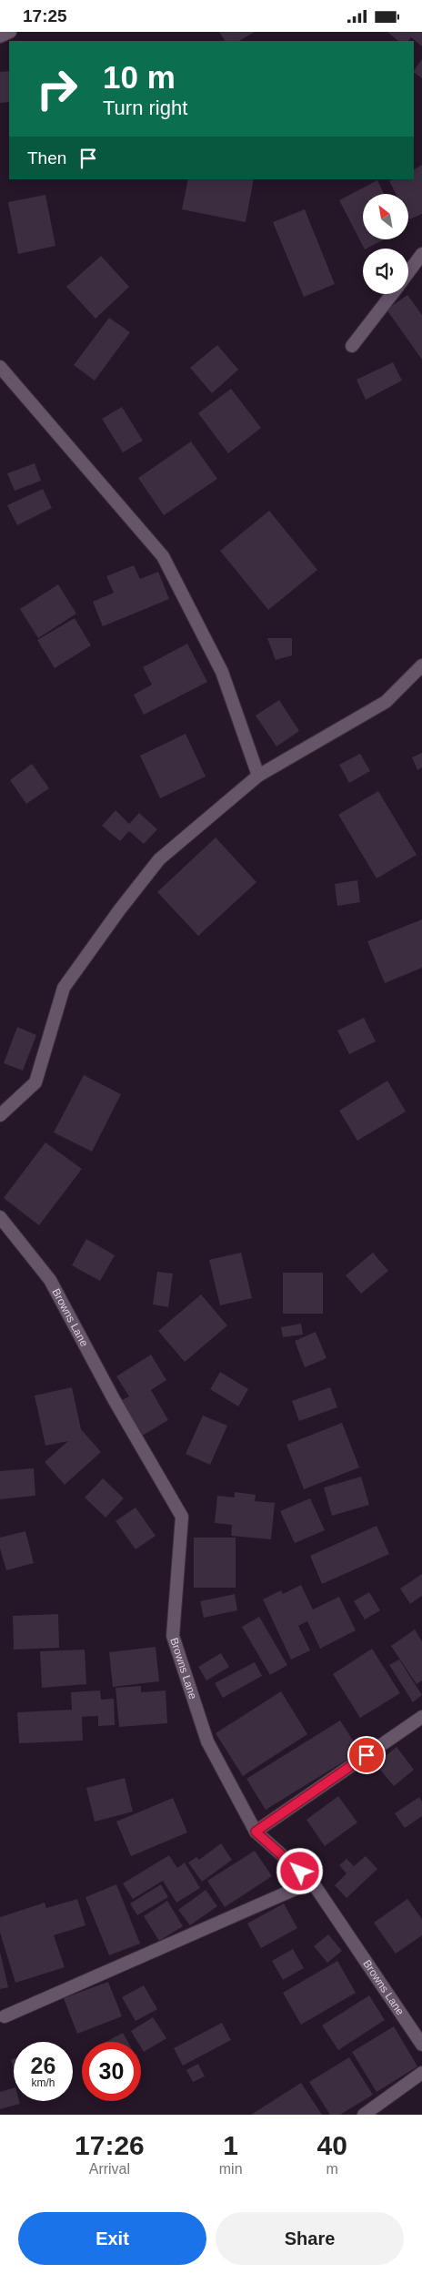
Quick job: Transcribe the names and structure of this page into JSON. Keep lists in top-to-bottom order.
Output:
{
  "streets": {
    "street": ["Browns Lane"]
  },
  "north": "top left",
  "page": {
    "status": "17:25",
    "turn": ["10 m", "Turn right"],
    "then": "Then",
    "speed": "26 km/h",
    "limit": "30",
    "eta": [
      "17:26",
      "Arrival",
      "1",
      "min",
      "40",
      "m"
    ],
    "buttons": ["Exit", "Share"]
  }
}
